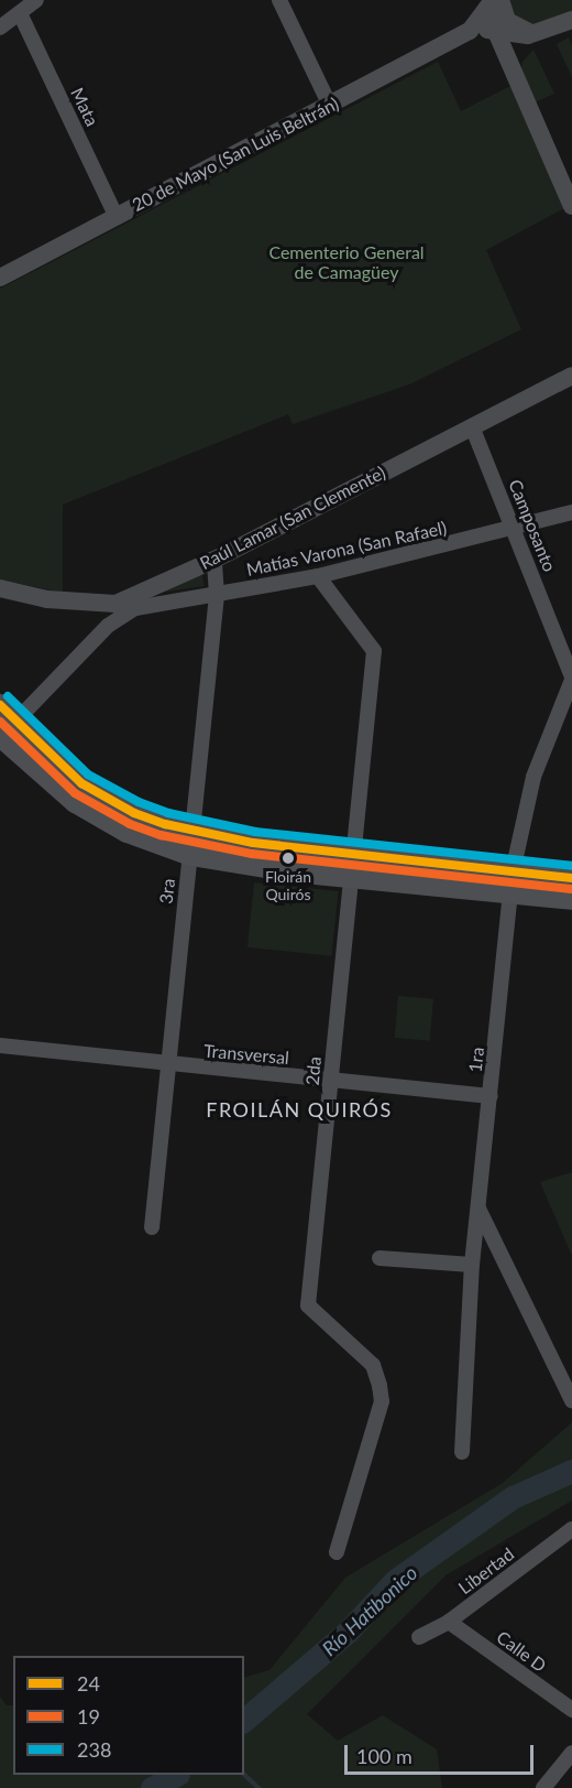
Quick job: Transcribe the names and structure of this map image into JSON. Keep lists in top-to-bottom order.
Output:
{
  "streets": {
    "street": [
      "Mata",
      "20 de Mayo (San Luis Beltrán)",
      "Raúl Lamar (San Clemente)",
      "Camposanto",
      "Matías Varona (San Rafael)",
      "3ra",
      "Transversal",
      "1ra",
      "2da",
      "Libertad",
      "Calle D"
    ]
  },
  "crossings": [
    ["Mata", "20 de Mayo (San Luis Beltrán)"],
    ["Raúl Lamar (San Clemente)", "Camposanto"],
    ["Raúl Lamar (San Clemente)", "Matías Varona (San Rafael)"],
    ["Raúl Lamar (San Clemente)", "3ra"],
    ["Camposanto", "Matías Varona (San Rafael)"],
    ["Camposanto", "1ra"],
    ["Matías Varona (San Rafael)", "3ra"],
    ["Matías Varona (San Rafael)", "2da"],
    ["3ra", "Transversal"],
    ["Transversal", "1ra"],
    ["Transversal", "2da"],
    ["Libertad", "Calle D"]
  ],
  "districts": ["FROILÁN QUIRÓS"],
  "water": ["Río Hatibonico"],
  "parks": ["Cementerio General de Camagüey"],
  "places": ["Floirán Quirós"],
  "lines": ["transit line 238", "transit line 24", "transit line 19"],
  "legend": ["24", "19", "238"],
  "scale_bar": "100 m"
}
